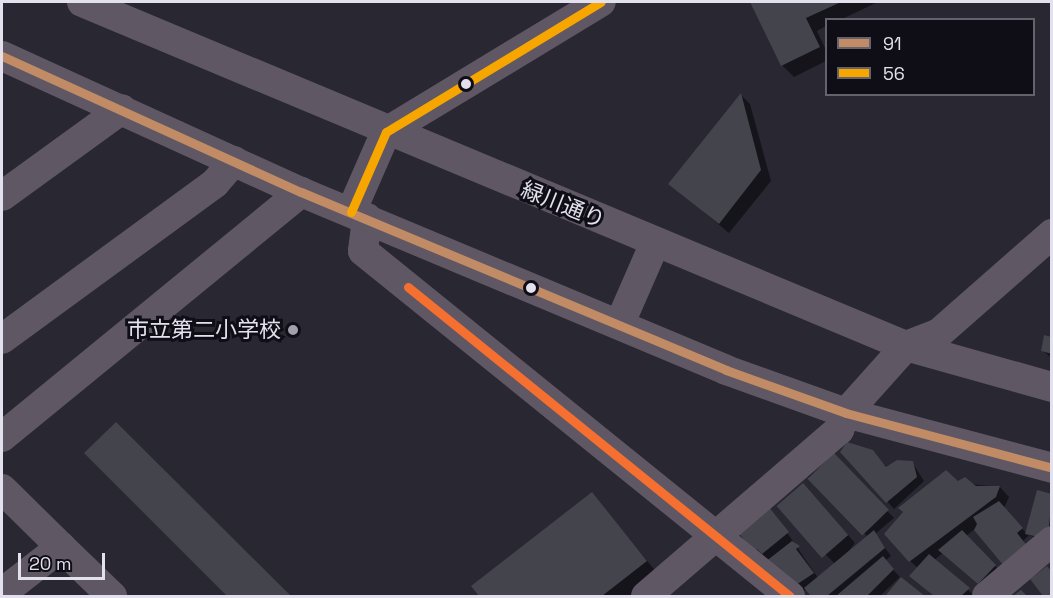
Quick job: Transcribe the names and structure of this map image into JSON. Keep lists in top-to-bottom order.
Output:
{
  "streets": {
    "street": ["緑川通り"]
  },
  "places": ["市立第二小学校"],
  "lines": ["transit line 56", "transit line 91"],
  "legend": ["91", "56"],
  "scale_bar": "20 m"
}
